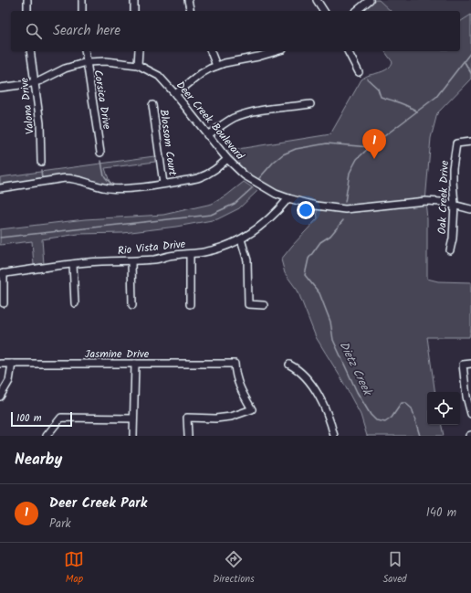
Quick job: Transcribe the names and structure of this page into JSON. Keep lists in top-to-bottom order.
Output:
{
  "streets": {
    "street": [
      "Corsica Drive",
      "Valona Drive",
      "Deer Creek Boulevard",
      "Blossom Court",
      "Oak Creek Drive",
      "Rio Vista Drive",
      "Jasmine Drive"
    ]
  },
  "crossings": [
    ["Corsica Drive", "Deer Creek Boulevard"],
    ["Valona Drive", "Deer Creek Boulevard"],
    ["Deer Creek Boulevard", "Oak Creek Drive"],
    ["Deer Creek Boulevard", "Rio Vista Drive"]
  ],
  "water": ["Dietz Creek"],
  "scale_bar": "100 m",
  "page": {
    "search": "Search here",
    "pins": "1",
    "scale": "100 m",
    "heading": "Nearby",
    "list": [
      {
        "mark": "1",
        "name": "Deer Creek Park",
        "note": "Park",
        "value": "140 m"
      }
    ],
    "nav": ["Map", "Directions", "Saved"]
  }
}
